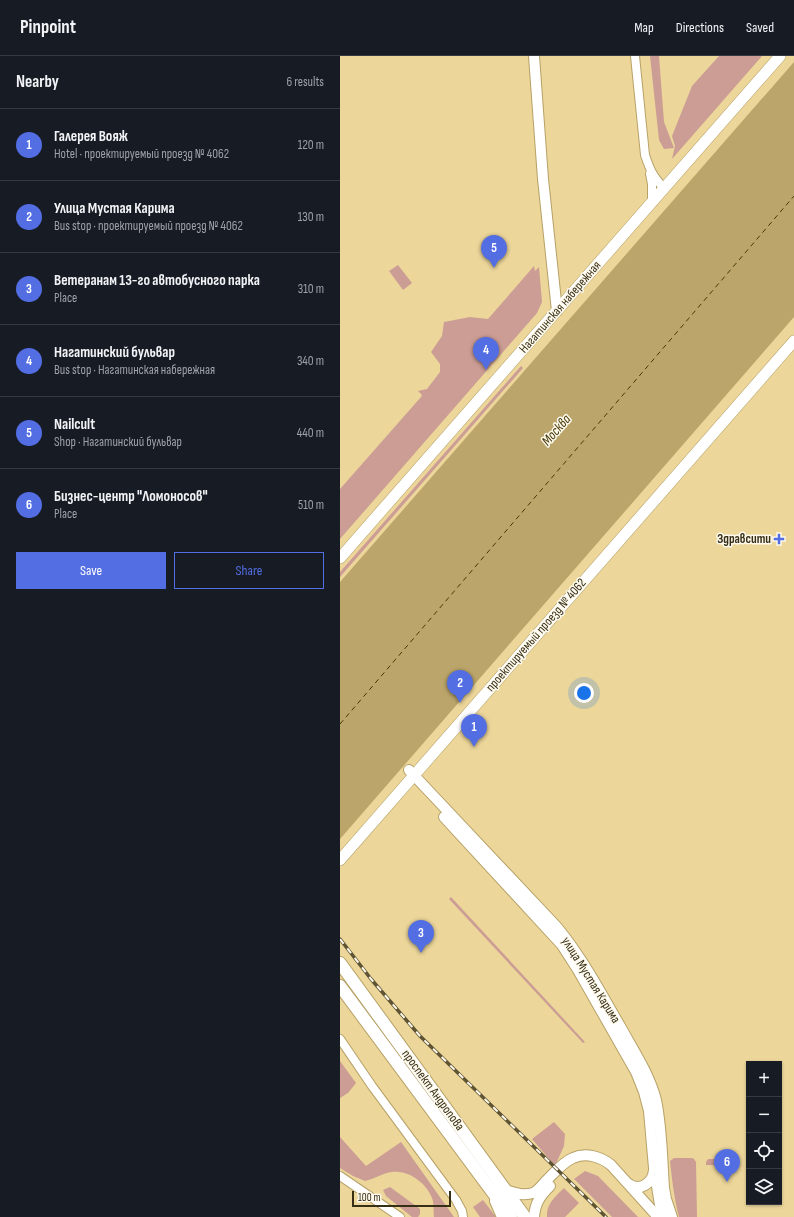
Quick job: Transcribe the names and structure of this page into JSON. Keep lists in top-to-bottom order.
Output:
{
  "streets": {
    "main road": ["Нагатинская набережная", "проектируемый проезд № 4062", "проспект Андропова"],
    "street": ["улица Мустая Карима"]
  },
  "crossings": [
    ["проектируемый проезд № 4062", "улица Мустая Карима"]
  ],
  "water": ["Москва"],
  "places": {
    "health": ["Здравсити"]
  },
  "scale_bar": "100 m",
  "page": {
    "header": "Pinpoint",
    "nav": ["Map", "Directions", "Saved"],
    "heading": ["Nearby", "6 results"],
    "list": [
      {
        "mark": "1",
        "name": "Галерея Вояж",
        "note": "Hotel · проектируемый проезд № 4062",
        "value": "120 m"
      },
      {
        "mark": "2",
        "name": "Улица Мустая Карима",
        "note": "Bus stop · проектируемый проезд № 4062",
        "value": "130 m"
      },
      {
        "mark": "3",
        "name": "Ветеранам 13-го автобусного парка",
        "note": "Place",
        "value": "310 m"
      },
      {
        "mark": "4",
        "name": "Нагатинский бульвар",
        "note": "Bus stop · Нагатинская набережная",
        "value": "340 m"
      },
      {
        "mark": "5",
        "name": "Nailcult",
        "note": "Shop · Нагатинский бульвар",
        "value": "440 m"
      },
      {
        "mark": "6",
        "name": "Бизнес-центр \"Ломоносов\"",
        "note": "Place",
        "value": "510 m"
      }
    ],
    "pins": [
      "5",
      "4",
      "2",
      "1",
      "3",
      "6"
    ],
    "buttons": ["Save", "Share"],
    "map_buttons": ["+", "−"],
    "scale": "100 m"
  }
}
